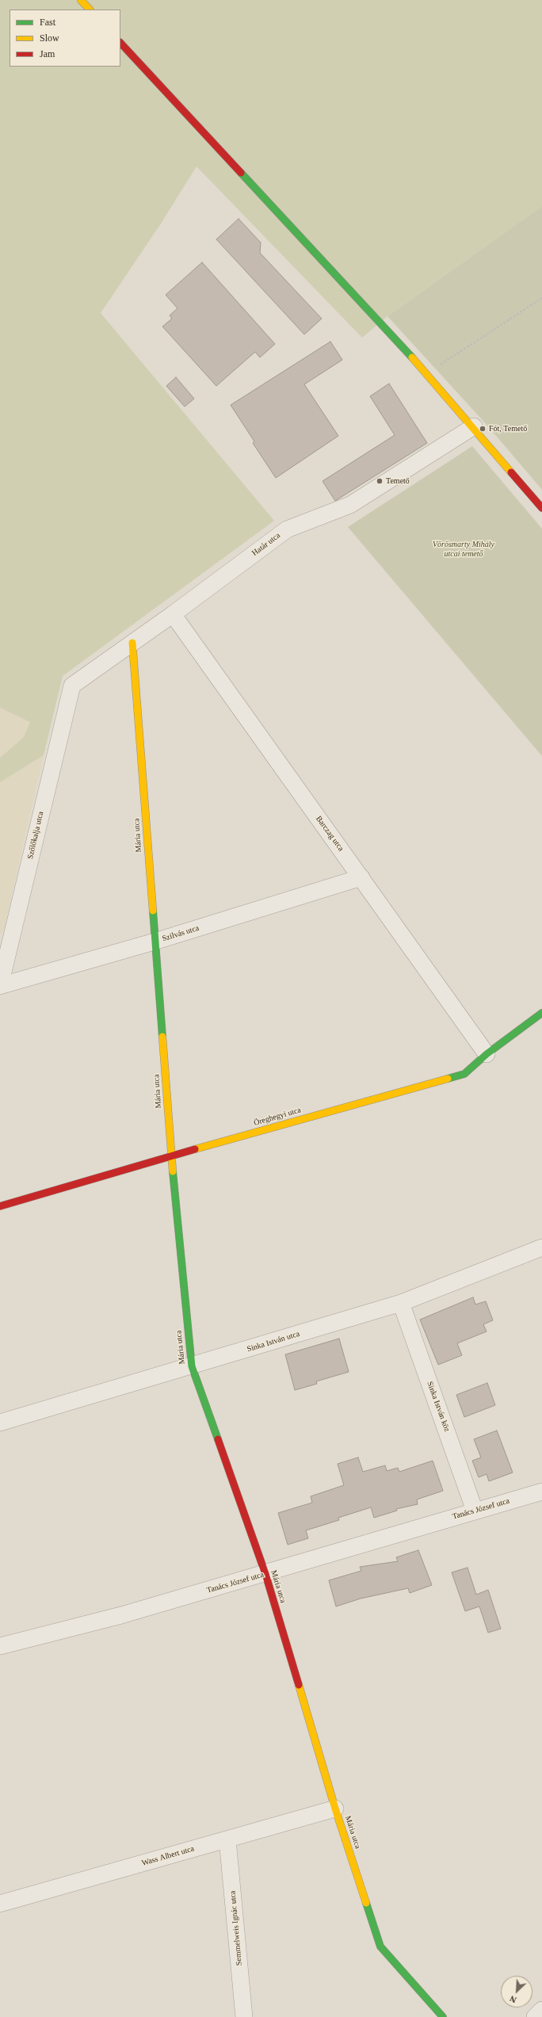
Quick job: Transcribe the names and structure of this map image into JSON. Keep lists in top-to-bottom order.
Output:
{
  "streets": {
    "street": [
      "Határ utca",
      "Barczag utca",
      "Szőlőkalja utca",
      "Mária utca",
      "Szilvás utca",
      "Öreghegyi utca",
      "Sinka István utca",
      "Sinka István köz",
      "Tanács József utca",
      "Wass Albert utca",
      "Semmelweis Ignác utca"
    ]
  },
  "crossings": [
    ["Határ utca", "Barczag utca"],
    ["Határ utca", "Szőlőkalja utca"],
    ["Határ utca", "Mária utca"],
    ["Barczag utca", "Szilvás utca"],
    ["Barczag utca", "Öreghegyi utca"],
    ["Szőlőkalja utca", "Szilvás utca"],
    ["Mária utca", "Szilvás utca"],
    ["Mária utca", "Öreghegyi utca"],
    ["Mária utca", "Sinka István utca"],
    ["Mária utca", "Tanács József utca"],
    ["Mária utca", "Wass Albert utca"],
    ["Sinka István utca", "Sinka István köz"],
    ["Sinka István köz", "Tanács József utca"],
    ["Wass Albert utca", "Semmelweis Ignác utca"]
  ],
  "parks": ["Vörösmarty Mihály utcai temető"],
  "places": ["Fót, Temető", "Temető"],
  "legend": ["Fast", "Slow", "Jam"],
  "north": "bottom left"
}
